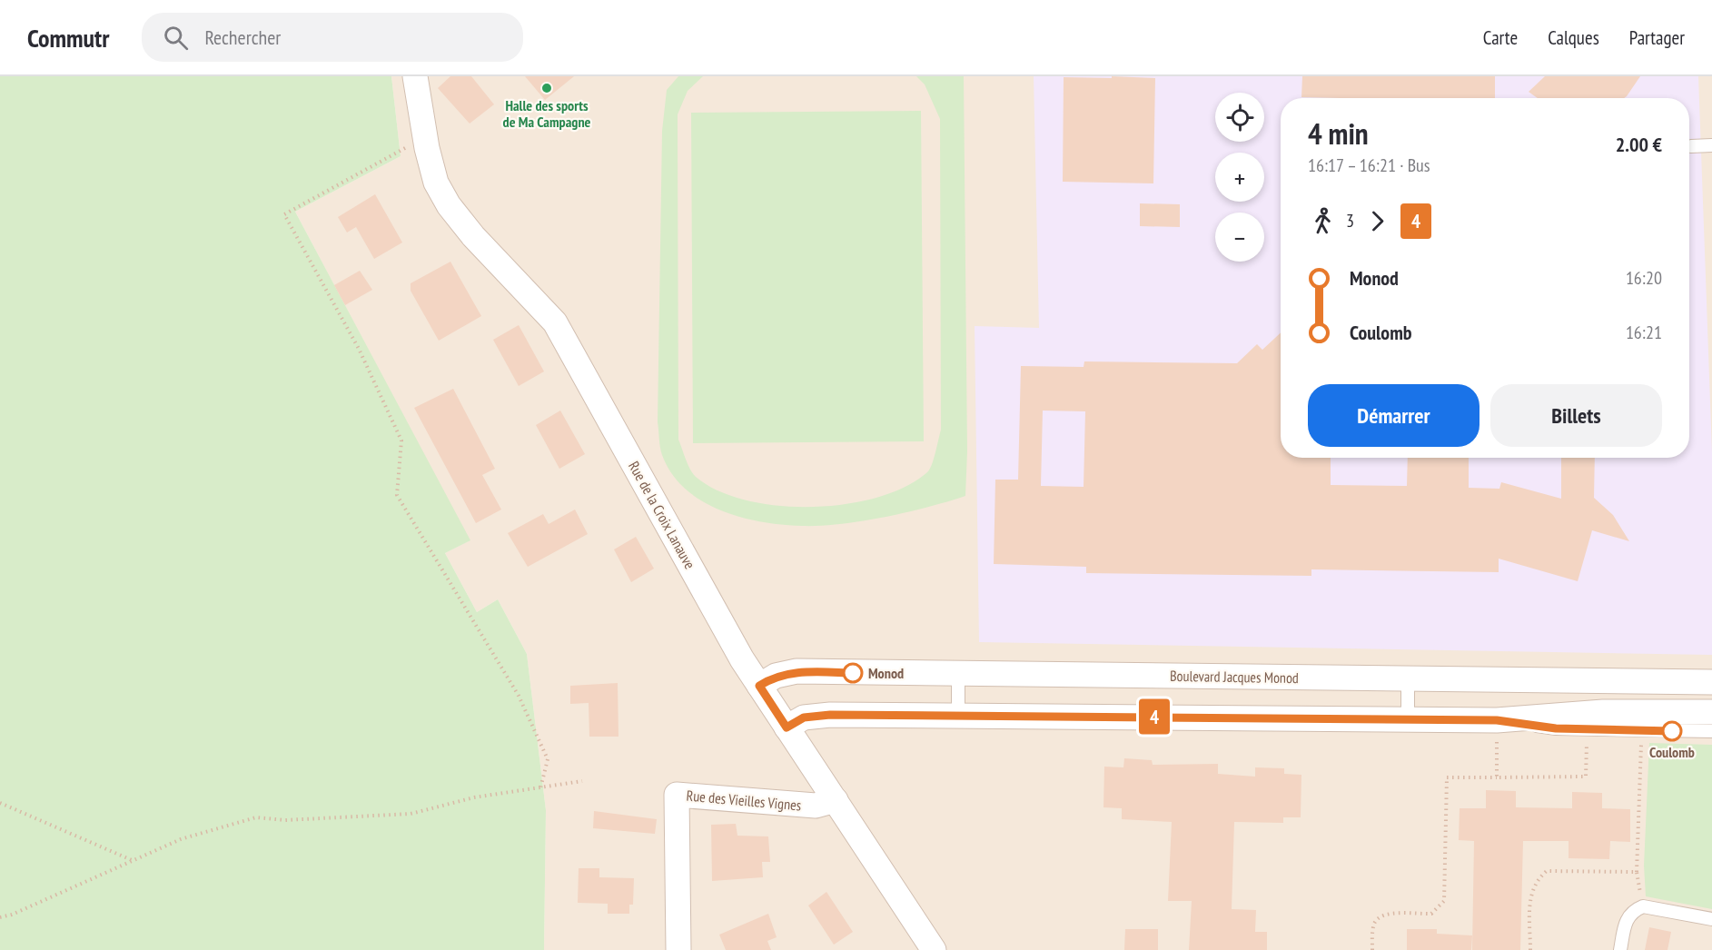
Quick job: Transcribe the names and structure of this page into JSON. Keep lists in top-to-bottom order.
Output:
{
  "streets": {
    "street": ["Rue de la Croix Lanauve", "Boulevard Jacques Monod", "Rue des Vieilles Vignes"]
  },
  "crossings": [
    ["Rue de la Croix Lanauve", "Boulevard Jacques Monod"],
    ["Rue de la Croix Lanauve", "Rue des Vieilles Vignes"]
  ],
  "places": ["Halle des sports de Ma Campagne", "Monod", "Coulomb"],
  "lines": ["bus line 4"],
  "page": {
    "header": "Commutr",
    "search": "Rechercher",
    "nav": ["Carte", "Calques", "Partager"],
    "on_map": "4",
    "map_buttons": ["+", "−"],
    "heading": ["4 min", "16:17 – 16:21 · Bus", "2.00 €"],
    "legs": ["3", "4"],
    "list": [
      {
        "name": "Monod",
        "value": "16:20"
      },
      {
        "name": "Coulomb",
        "value": "16:21"
      }
    ],
    "buttons": ["Démarrer", "Billets"]
  }
}
